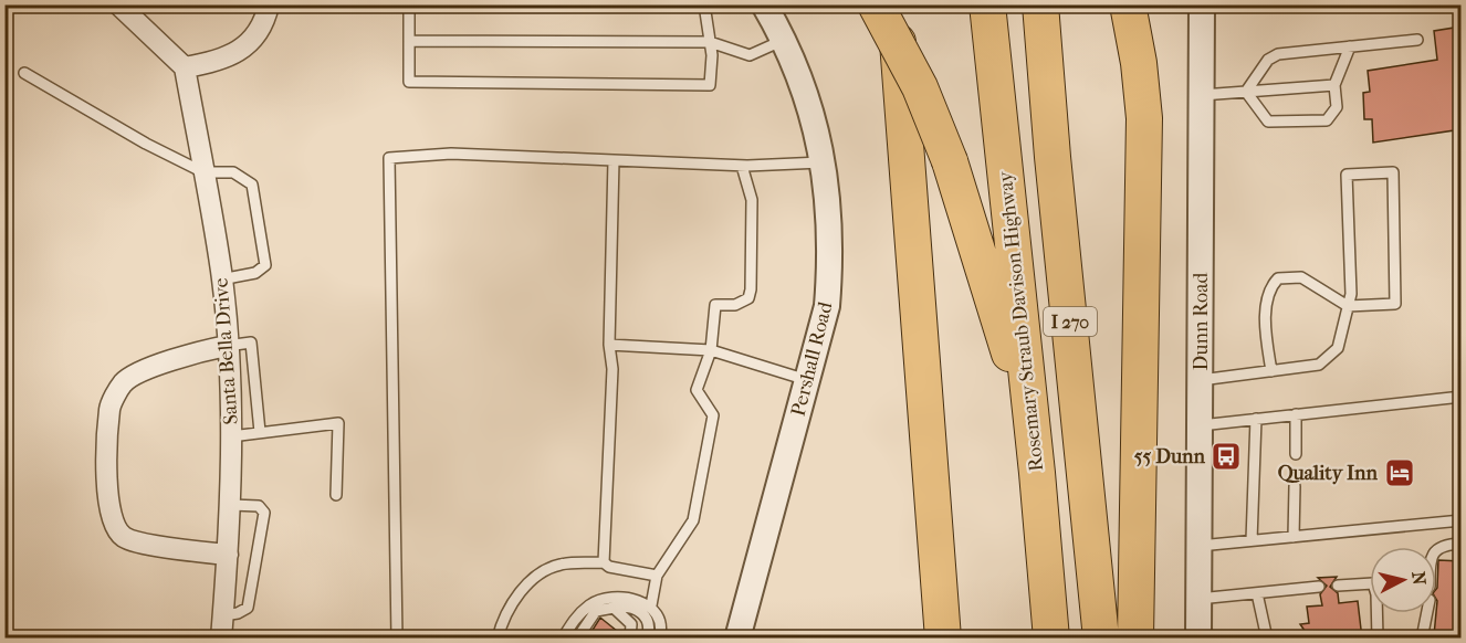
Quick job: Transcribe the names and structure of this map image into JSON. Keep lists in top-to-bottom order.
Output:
{
  "streets": {
    "highway": ["Rosemary Straub Davison Highway", "I 270"],
    "street": ["Dunn Road", "Santa Bella Drive", "Pershall Road"]
  },
  "places": {
    "bus stop": ["55 Dunn"],
    "hotel": ["Quality Inn"]
  },
  "north": "right"
}
